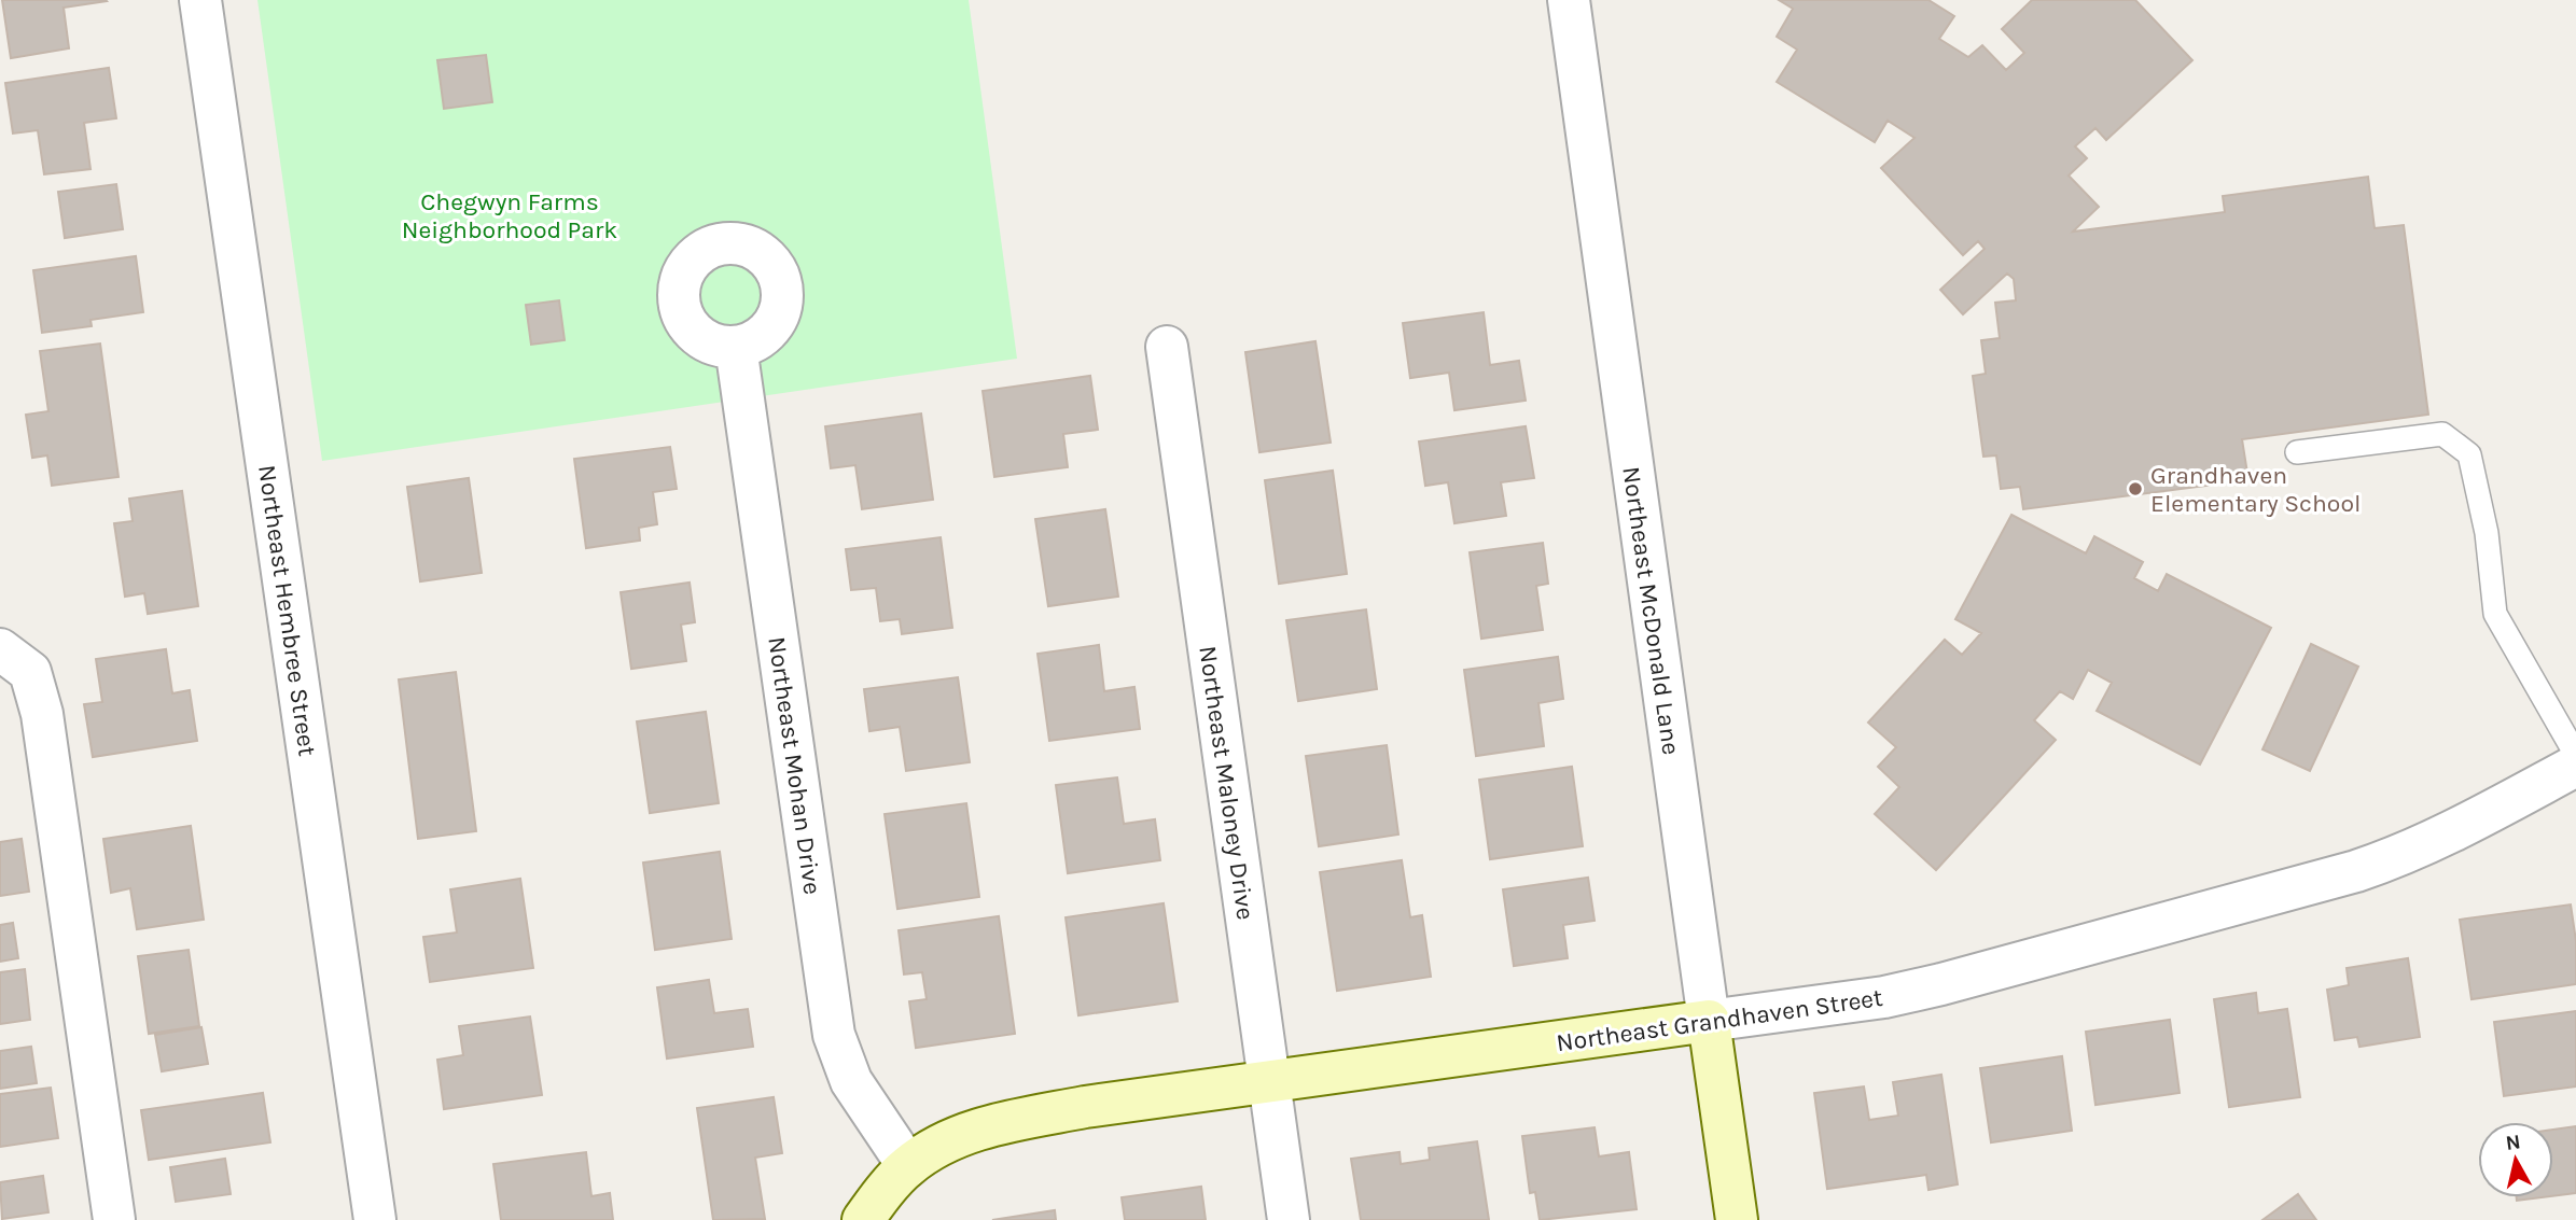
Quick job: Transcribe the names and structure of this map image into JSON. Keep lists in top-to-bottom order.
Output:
{
  "streets": {
    "street": [
      "Northeast Hembree Street",
      "Northeast McDonald Lane",
      "Northeast Mohan Drive",
      "Northeast Maloney Drive",
      "Northeast Grandhaven Street"
    ]
  },
  "crossings": [
    ["Northeast McDonald Lane", "Northeast Grandhaven Street"],
    ["Northeast Mohan Drive", "Northeast Grandhaven Street"],
    ["Northeast Maloney Drive", "Northeast Grandhaven Street"]
  ],
  "parks": ["Chegwyn Farms Neighborhood Park"],
  "places": ["Grandhaven Elementary School"],
  "north": "top"
}
